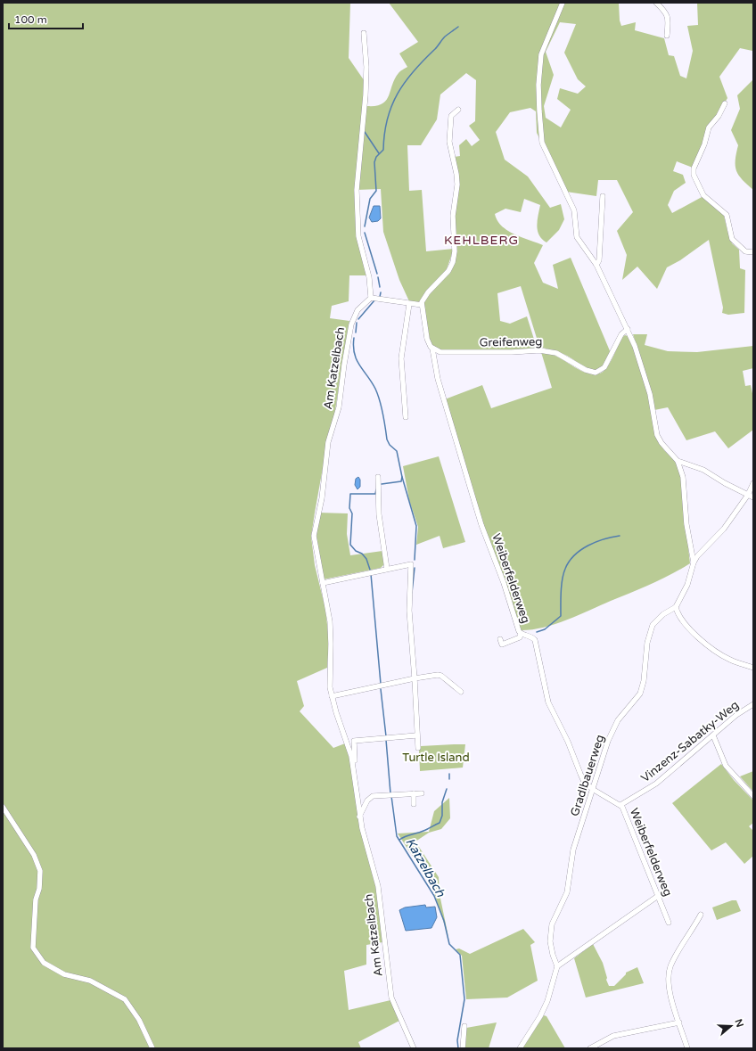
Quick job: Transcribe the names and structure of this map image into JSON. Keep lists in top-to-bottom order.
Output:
{
  "streets": {
    "street": [
      "Greifenweg",
      "Am Katzelbach",
      "Weiberfelderweg",
      "Vinzenz-Sabatky-Weg",
      "Gradlbauerweg"
    ]
  },
  "crossings": [
    ["Greifenweg", "Weiberfelderweg"],
    ["Weiberfelderweg", "Vinzenz-Sabatky-Weg"],
    ["Weiberfelderweg", "Gradlbauerweg"]
  ],
  "districts": ["KEHLBERG"],
  "water": ["Katzelbach"],
  "parks": ["Turtle Island"],
  "scale_bar": "100 m",
  "north": "right"
}
